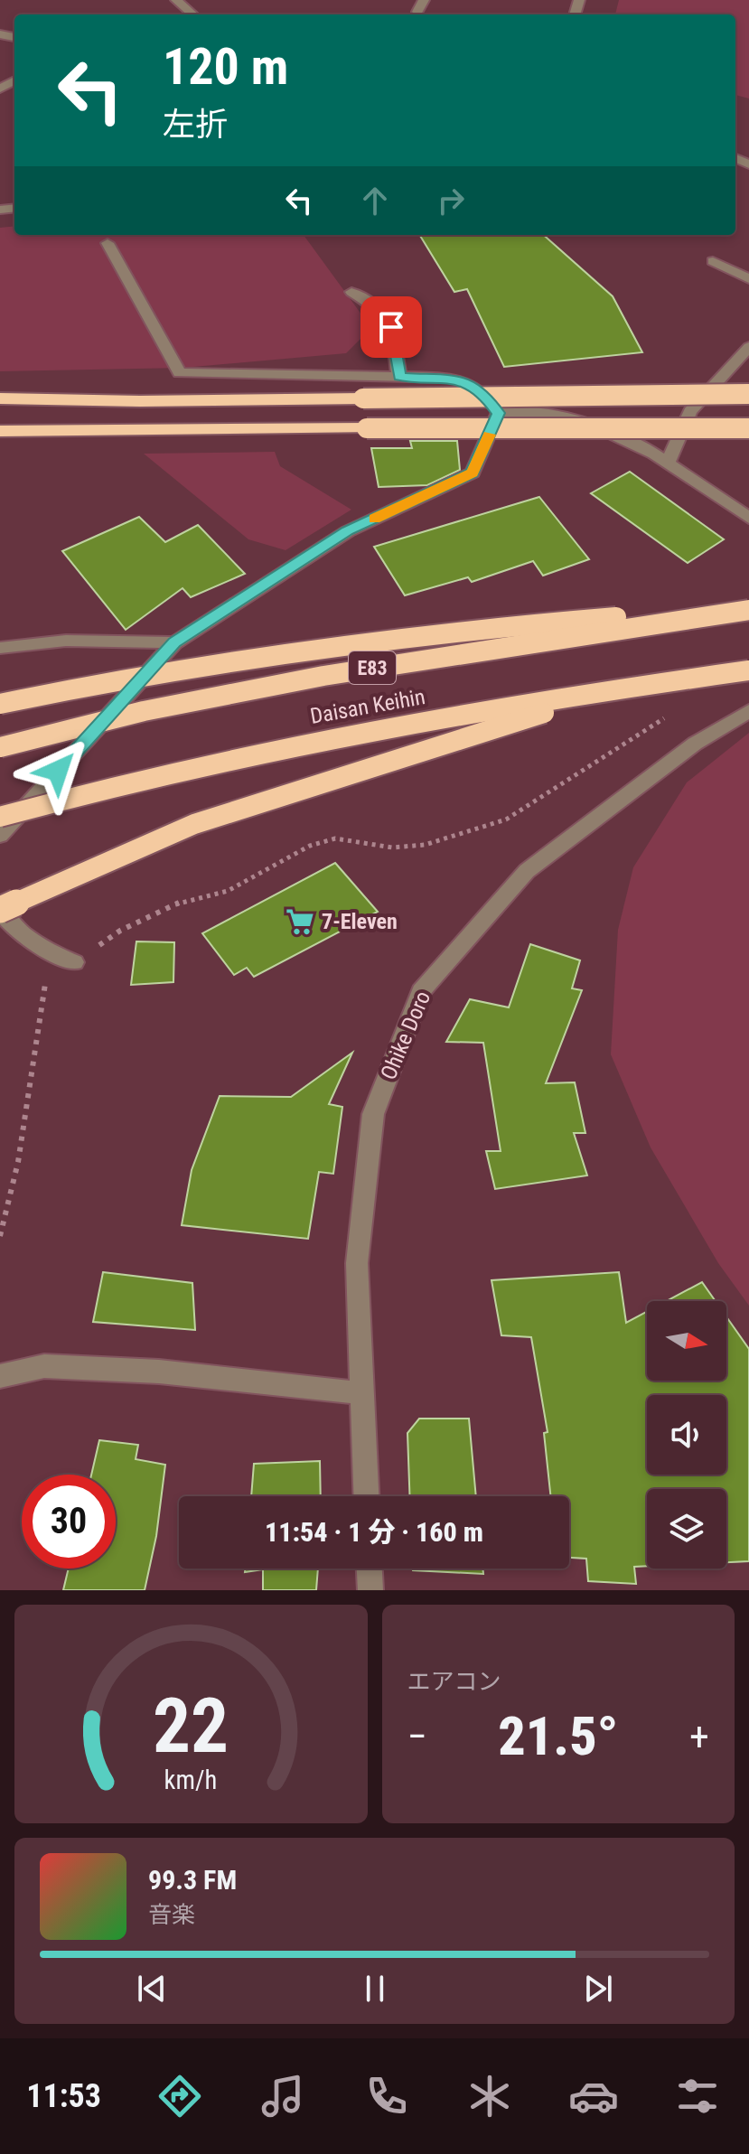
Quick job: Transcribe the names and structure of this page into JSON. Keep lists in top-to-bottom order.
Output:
{
  "streets": {
    "highway": ["E83", "Daisan Keihin"],
    "street": ["Ohike Doro"]
  },
  "places": {
    "supermarket": ["7-Eleven"]
  },
  "north": "right",
  "page": {
    "turn": ["120 m", "左折"],
    "limit": "30",
    "trip": "11:54 · 1 分 · 160 m",
    "tile": "エアコン",
    "heat": ["−", "21.5°", "+"],
    "song": ["99.3 FM", "音楽"],
    "tabs": "11:53",
    "gauge": ["22", "km/h"]
  }
}
